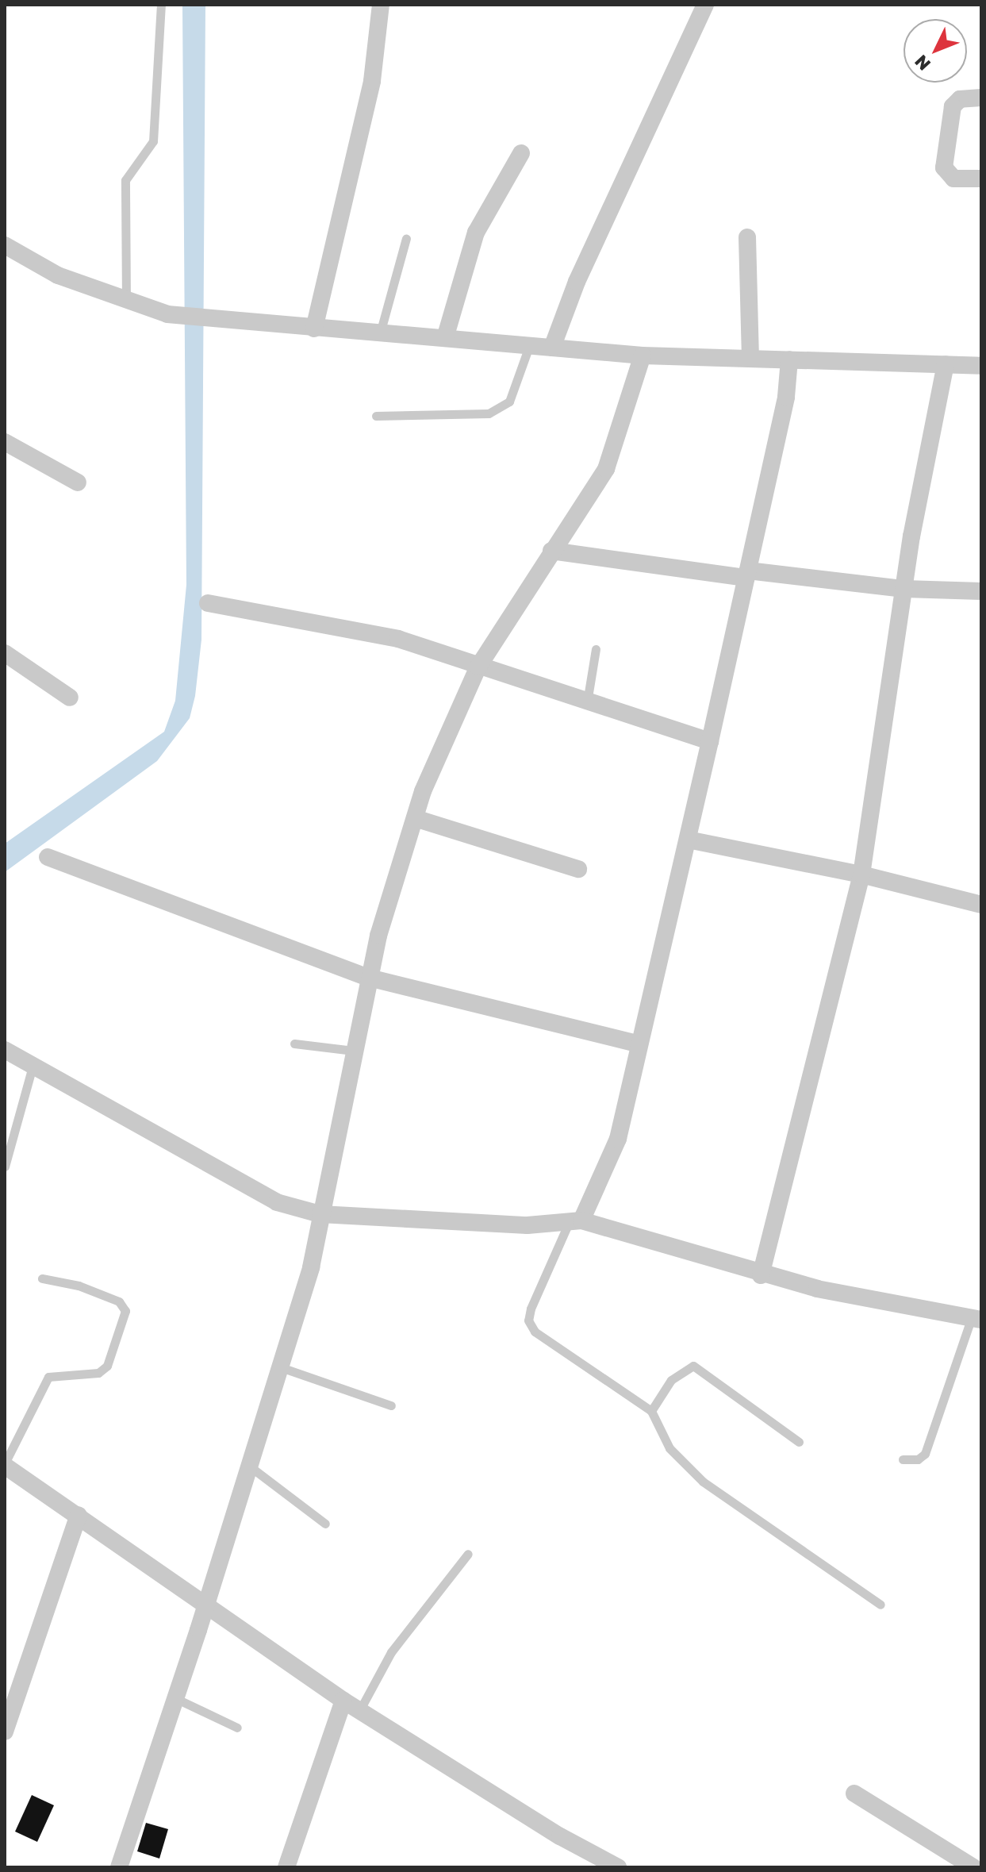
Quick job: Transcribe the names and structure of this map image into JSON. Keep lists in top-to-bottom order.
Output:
{
  "north": "bottom left"
}
